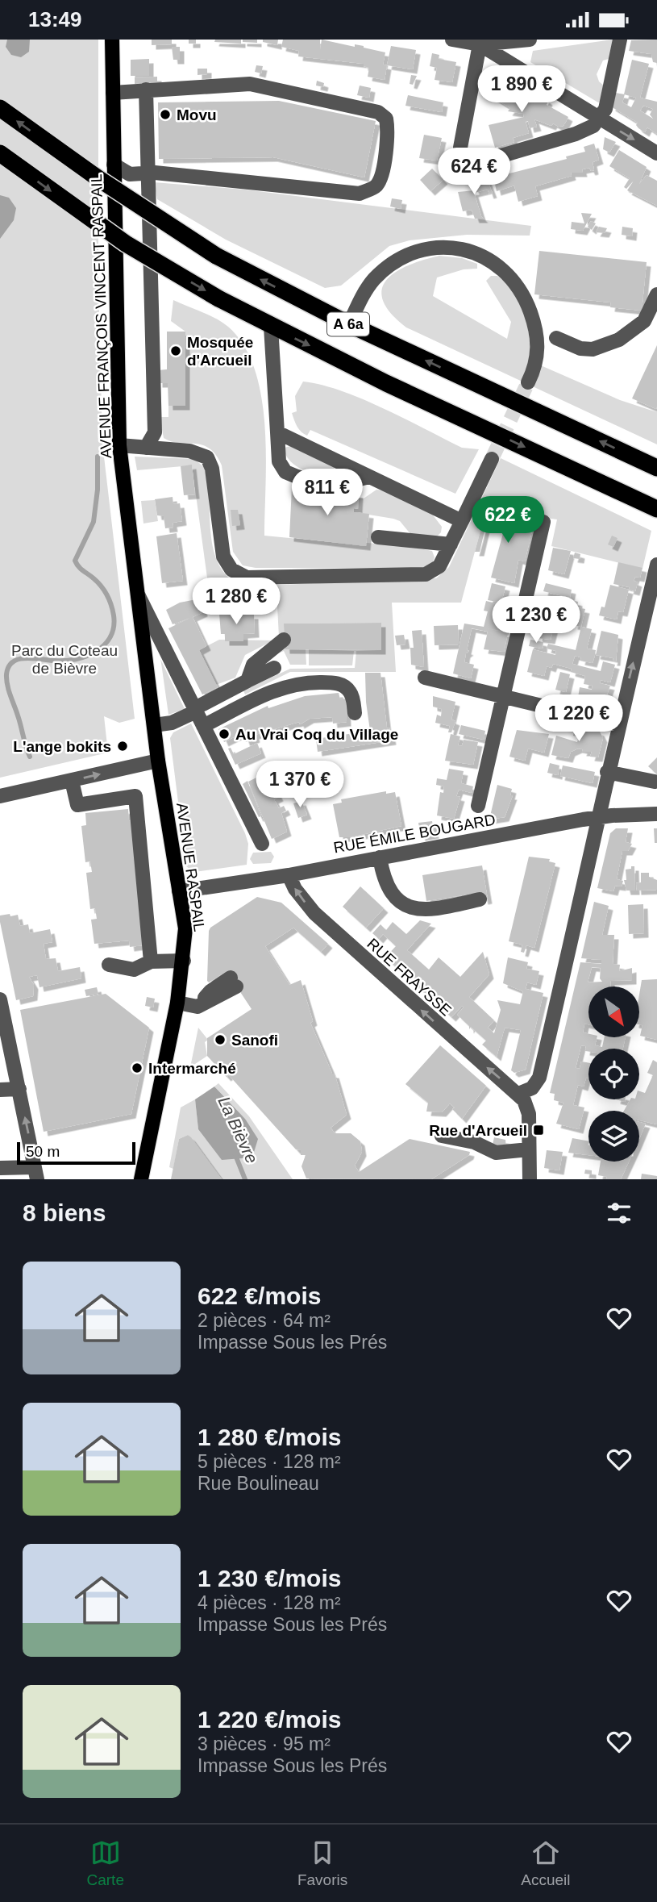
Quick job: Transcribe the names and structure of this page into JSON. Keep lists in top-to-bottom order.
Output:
{
  "streets": {
    "highway": ["A 6a"],
    "main road": ["AVENUE FRANÇOIS VINCENT RASPAIL", "AVENUE RASPAIL"],
    "street": ["RUE ÉMILE BOUGARD", "RUE FRAYSSE"]
  },
  "crossings": [
    ["AVENUE FRANÇOIS VINCENT RASPAIL", "AVENUE RASPAIL"],
    ["RUE ÉMILE BOUGARD", "AVENUE RASPAIL"],
    ["RUE ÉMILE BOUGARD", "RUE FRAYSSE"]
  ],
  "one_way": ["RUE FRAYSSE"],
  "water": ["La Bièvre"],
  "parks": ["Parc du Coteau de Bièvre"],
  "places": {
    "other": [
      "Movu",
      "Mosquée d'Arcueil",
      "Au Vrai Coq du Village",
      "L'ange bokits",
      "Sanofi",
      "Intermarché"
    ],
    "transit": ["Rue d'Arcueil"]
  },
  "scale_bar": "50 m",
  "north": "bottom right",
  "page": {
    "status": "13:49",
    "price": [
      "1 890 €",
      "624 €",
      "811 €",
      "622 €",
      "1 280 €",
      "1 230 €",
      "1 220 €",
      "1 370 €"
    ],
    "scale": "50 m",
    "heading": "8 biens",
    "list": [
      {
        "name": "622 €/mois",
        "note": "2 pièces · 64 m² · Impasse Sous les Prés"
      },
      {
        "name": "1 280 €/mois",
        "note": "5 pièces · 128 m² · Rue Boulineau"
      },
      {
        "name": "1 230 €/mois",
        "note": "4 pièces · 128 m² · Impasse Sous les Prés"
      },
      {
        "name": "1 220 €/mois",
        "note": "3 pièces · 95 m² · Impasse Sous les Prés"
      }
    ],
    "tabs": ["Carte", "Favoris", "Accueil"]
  }
}
